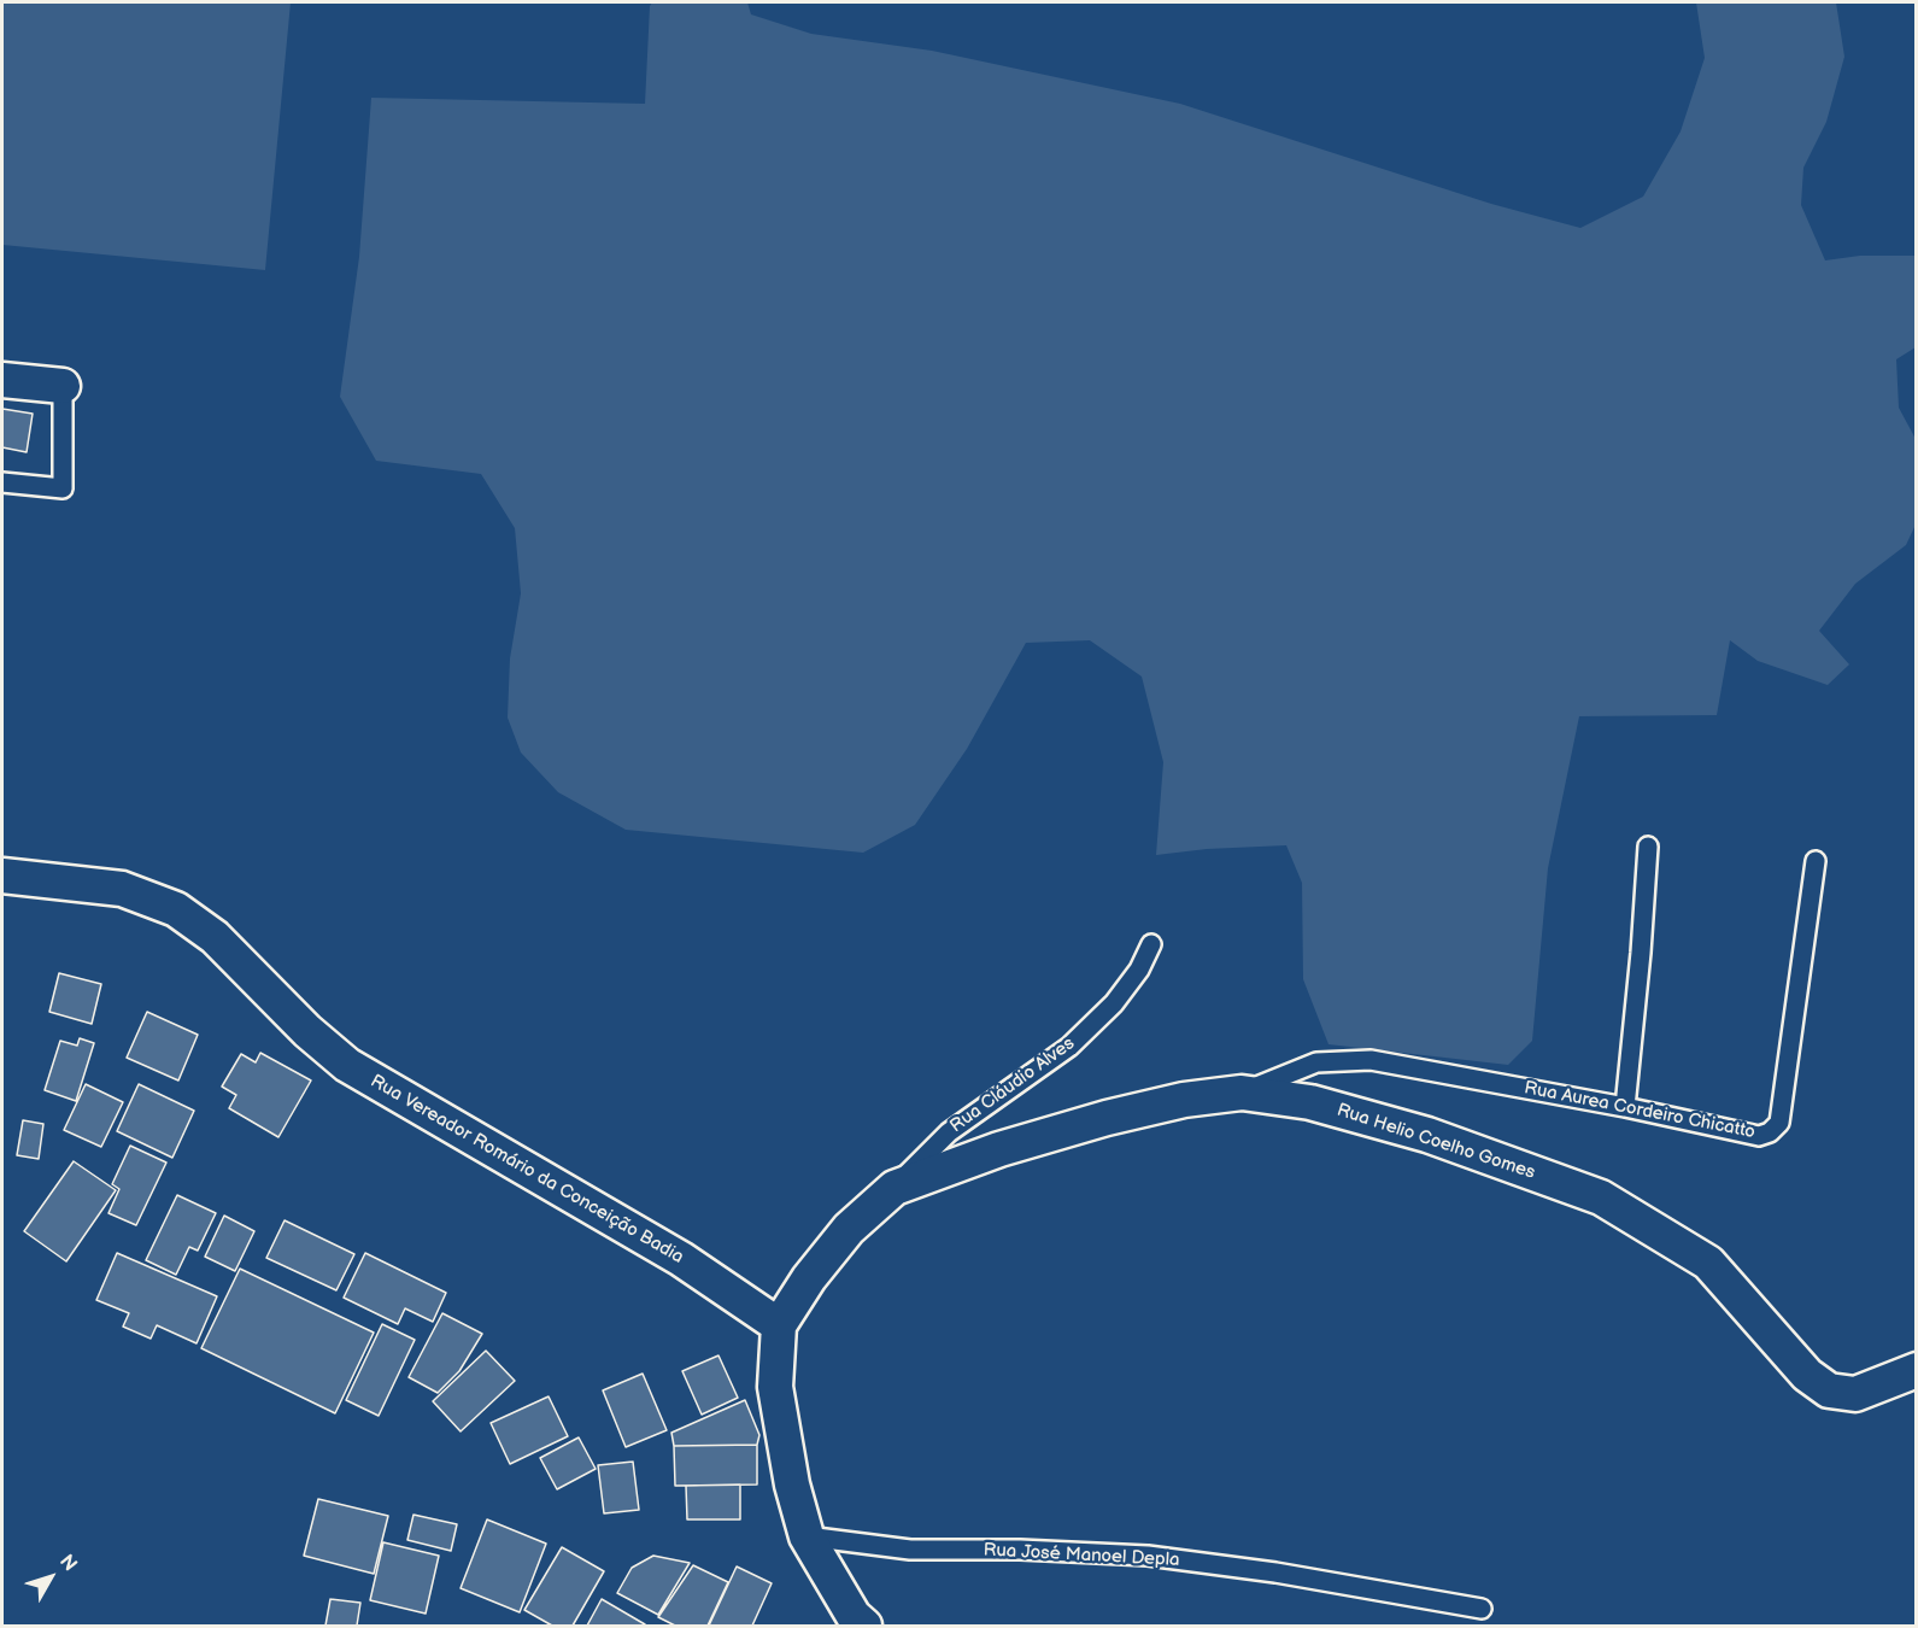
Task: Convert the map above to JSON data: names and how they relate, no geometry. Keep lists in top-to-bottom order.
{
  "streets": {
    "street": ["Rua Helio Coelho Gomes", "Rua Vereador Romário da Conceição Badia"],
    "lane": ["Rua Cláudio Alves", "Rua Aurea Cordeiro Chicatto", "Rua José Manoel Depla"]
  },
  "crossings": [
    ["Rua Cláudio Alves", "Rua Helio Coelho Gomes"],
    ["Rua Aurea Cordeiro Chicatto", "Rua Helio Coelho Gomes"],
    ["Rua Helio Coelho Gomes", "Rua Vereador Romário da Conceição Badia"]
  ],
  "north": "top right"
}
